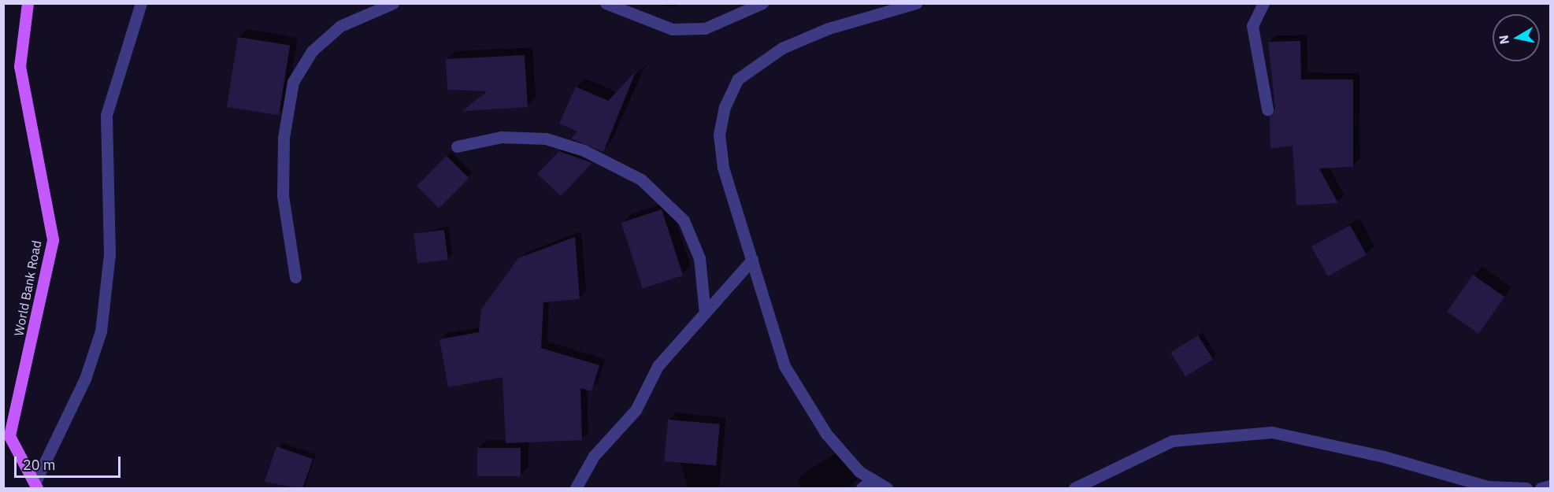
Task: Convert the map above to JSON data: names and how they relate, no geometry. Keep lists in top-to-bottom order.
{
  "streets": {
    "main road": ["World Bank Road"]
  },
  "scale_bar": "20 m",
  "north": "left"
}
